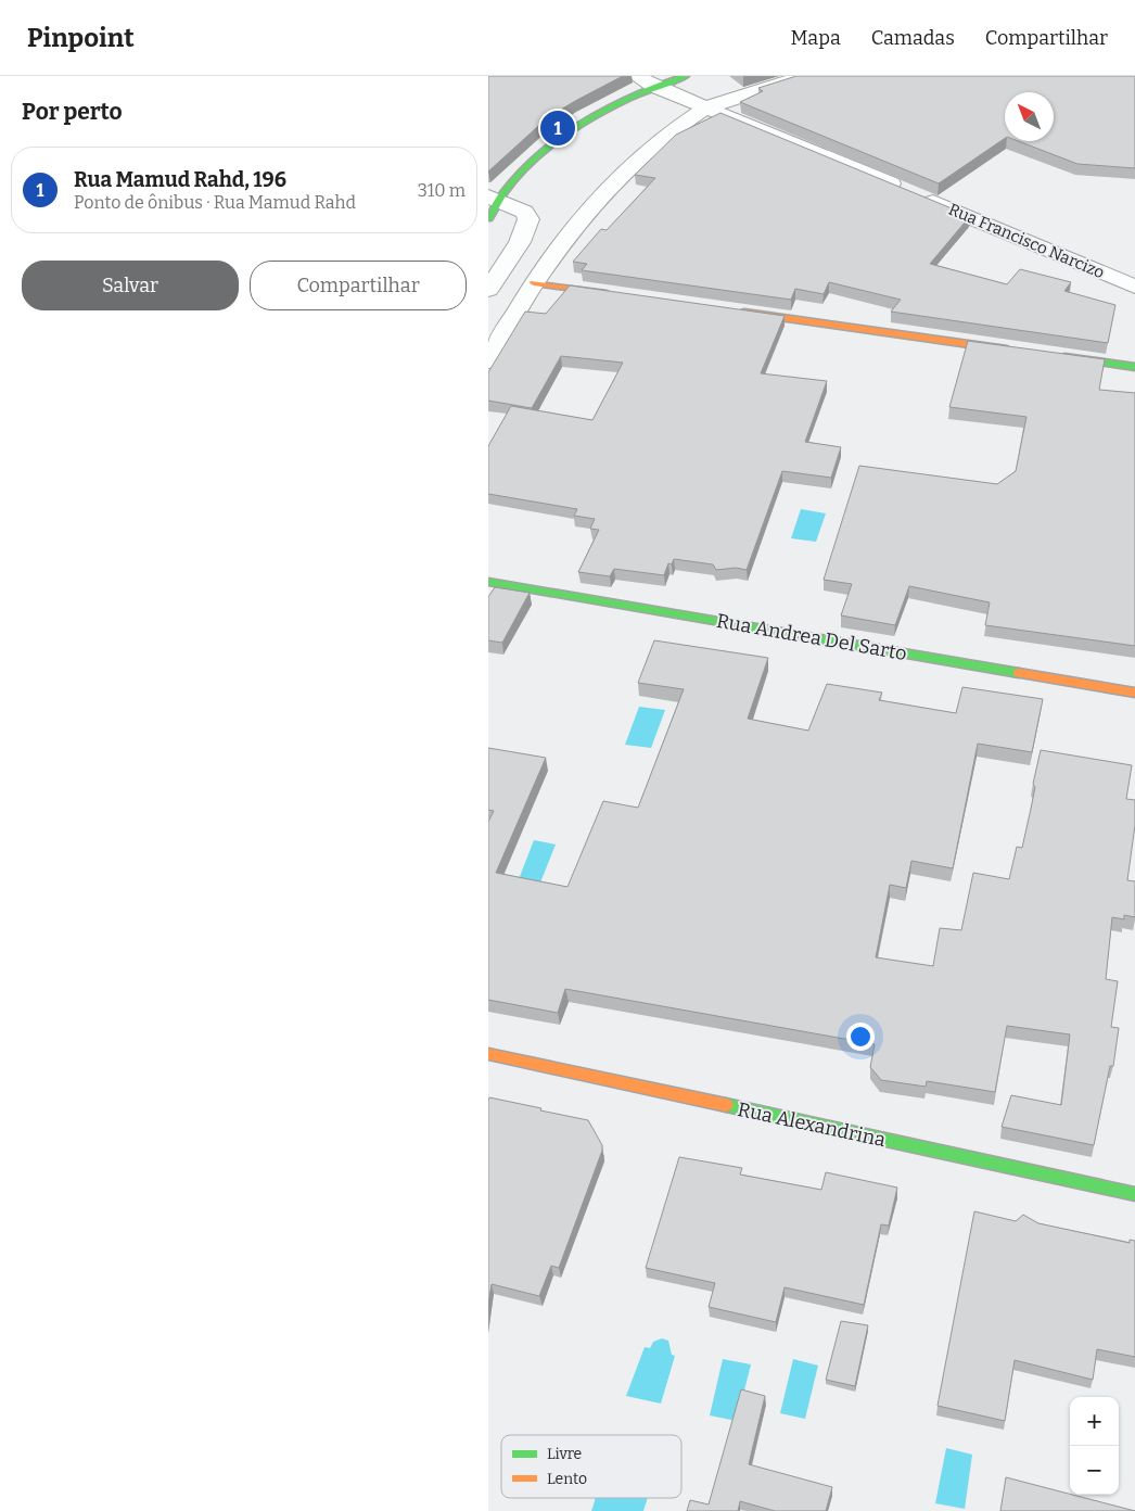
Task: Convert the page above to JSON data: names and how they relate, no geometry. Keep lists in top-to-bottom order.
{
  "streets": {
    "street": ["Rua Francisco Narcizo", "Rua Andrea Del Sarto", "Rua Alexandrina"]
  },
  "legend": ["Livre", "Lento"],
  "north": "top left",
  "page": {
    "header": "Pinpoint",
    "nav": ["Mapa", "Camadas", "Compartilhar"],
    "heading": "Por perto",
    "pins": "1",
    "list": [
      {
        "mark": "1",
        "name": "Rua Mamud Rahd, 196",
        "note": "Ponto de ônibus · Rua Mamud Rahd",
        "value": "310 m"
      }
    ],
    "buttons": ["Salvar", "Compartilhar"],
    "map_buttons": ["+", "−"]
  }
}
